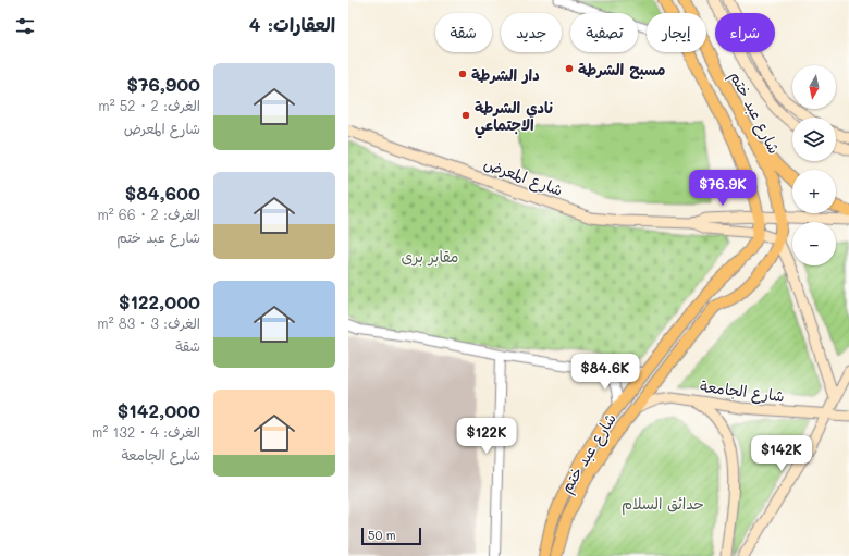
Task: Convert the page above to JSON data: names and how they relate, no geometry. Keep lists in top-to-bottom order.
{
  "streets": {
    "main road": ["شارع عبد ختم", "شارع المعرض", "شارع الجامعة"]
  },
  "crossings": [
    ["شارع عبد ختم", "شارع المعرض"],
    ["شارع عبد ختم", "شارع الجامعة"]
  ],
  "parks": ["مقابر برى", "حدائق السلام"],
  "places": ["مسبح الشرطة", "دار الشرطة", "نادي الشرطة الاجتماعي"],
  "scale_bar": "50 m",
  "north": "bottom",
  "page": {
    "heading": "العقارات: 4",
    "chip": [
      "شراء",
      "إيجار",
      "تصفية",
      "جديد",
      "شقة"
    ],
    "list": [
      {
        "name": "$76,900",
        "note": "الغرف: 2 · 52 m² · شارع المعرض"
      },
      {
        "name": "$84,600",
        "note": "الغرف: 2 · 66 m² · شارع عبد ختم"
      },
      {
        "name": "$122,000",
        "note": "الغرف: 3 · 83 m² · شقة"
      },
      {
        "name": "$142,000",
        "note": "الغرف: 4 · 132 m² · شارع الجامعة"
      }
    ],
    "map_buttons": ["+", "−"],
    "price": [
      "$76.9K",
      "$84.6K",
      "$122K",
      "$142K"
    ],
    "scale": "50 m"
  }
}
